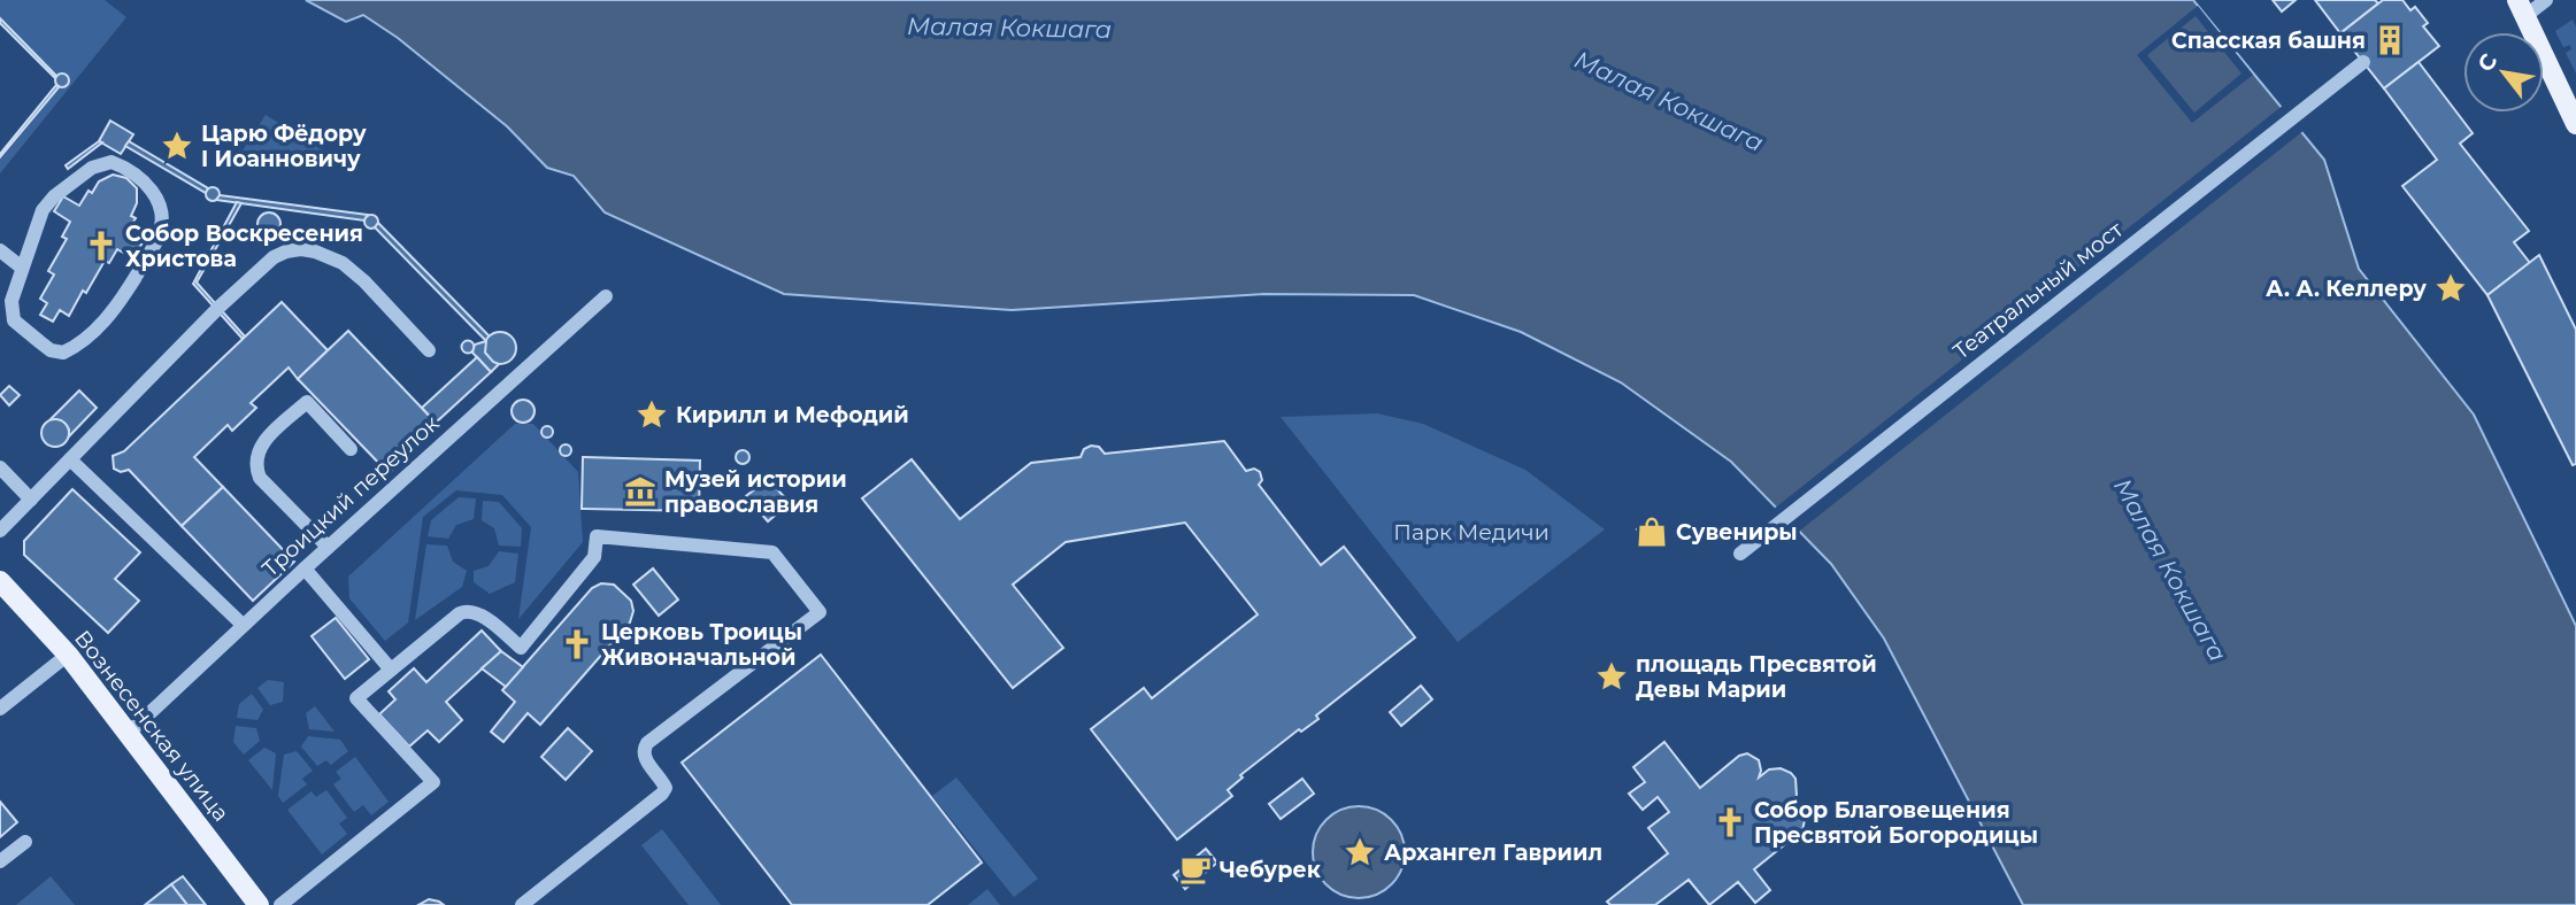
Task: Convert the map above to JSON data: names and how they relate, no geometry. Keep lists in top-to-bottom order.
{
  "streets": {
    "main road": ["Вознесенская улица"],
    "street": ["Театральный мост", "Троицкий переулок"]
  },
  "crossings": [
    ["Троицкий переулок", "Вознесенская улица"]
  ],
  "water": ["Малая Кокшага"],
  "parks": ["Парк Медичи"],
  "places": {
    "building": ["Спасская башня"],
    "place": [
      "Царю Фёдору I Иоанновичу",
      "А. А. Келлеру",
      "Кирилл и Мефодий",
      "площадь Пресвятой Девы Марии",
      "Архангел Гавриил"
    ],
    "church": ["Собор Воскресения Христова", "Церковь Троицы Живоначальной", "Собор Благовещения Пресвятой Богородицы"],
    "museum": ["Музей истории православия"],
    "shop": ["Сувениры"],
    "cafe": ["Чебурек"]
  },
  "north": "top left"
}
